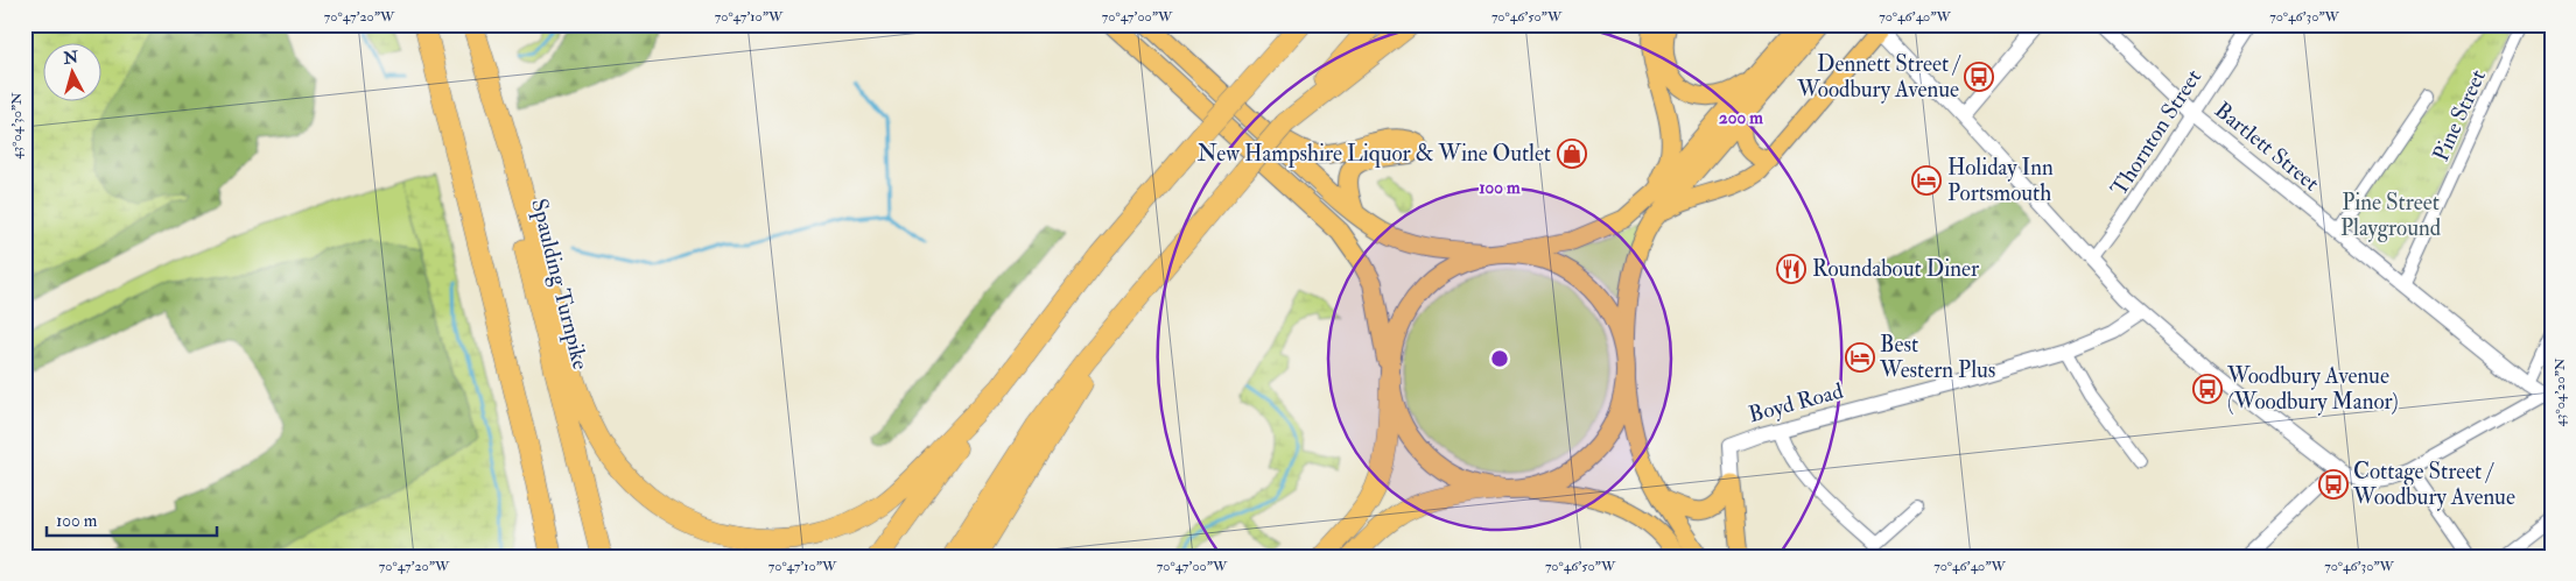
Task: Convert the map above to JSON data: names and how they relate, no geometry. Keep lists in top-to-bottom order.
{
  "streets": {
    "highway": ["Spaulding Turnpike"],
    "street": [
      "Pine Street",
      "Thornton Street",
      "Bartlett Street",
      "Boyd Road"
    ]
  },
  "crossings": [
    ["Pine Street", "Bartlett Street"],
    ["Thornton Street", "Bartlett Street"]
  ],
  "parks": ["Pine Street Playground"],
  "places": {
    "bus stop": ["Dennett Street / Woodbury Avenue", "Woodbury Avenue (Woodbury Manor)", "Cottage Street / Woodbury Avenue"],
    "shop": ["New Hampshire Liquor & Wine Outlet"],
    "hotel": ["Holiday Inn Portsmouth", "Best Western Plus"],
    "restaurant": ["Roundabout Diner"]
  },
  "scale_bar": "100 m",
  "north": "top",
  "coordinates": [
    "70°47'20\"W",
    "70°47'10\"W",
    "70°47'00\"W",
    "70°46'50\"W",
    "70°46'40\"W",
    "70°46'30\"W",
    "43°04'30\"N",
    "43°04'20\"N"
  ],
  "rings": ["200 m", "100 m"]
}
